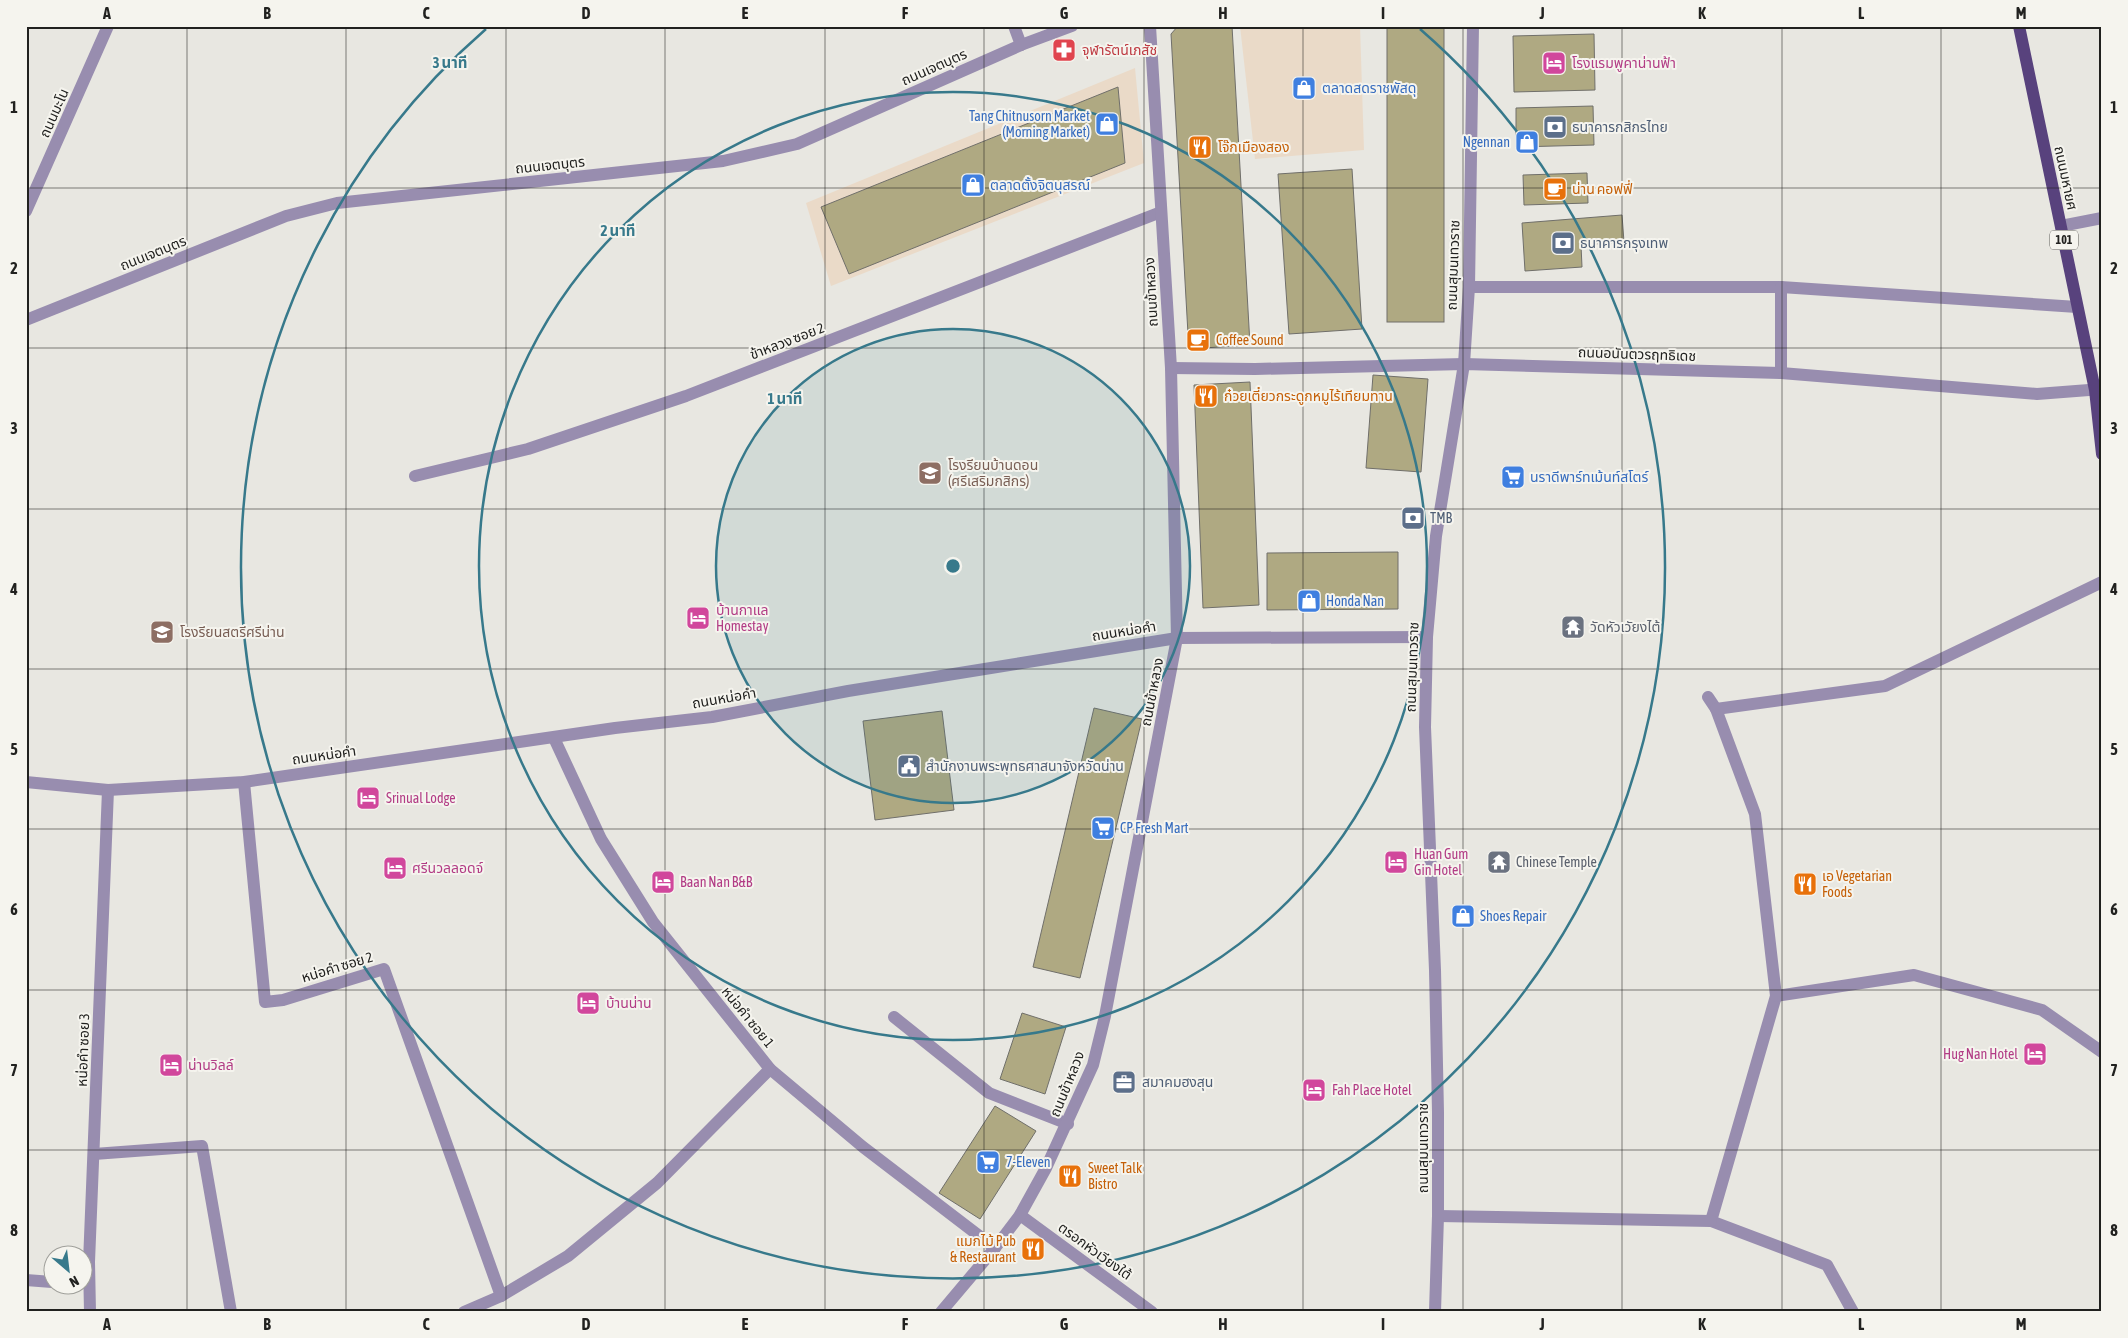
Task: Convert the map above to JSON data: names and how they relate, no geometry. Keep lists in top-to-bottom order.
{
  "streets": {
    "main road": ["ถนนมหายศ", "101"],
    "street": [
      "ถนนเจตบุตร",
      "ถนนมะโน",
      "ถนนสุมนเทวราช",
      "ถนนข้าหลวง",
      "ข้าหลวง ซอย 2",
      "ถนนอนันตวรฤทธิเดช",
      "ถนนหน่อคำ",
      "หน่อคำ ซอย 2",
      "หน่อคำ ซอย 1",
      "หน่อคำ ซอย 3",
      "ตรอกหัวเวียงใต้"
    ]
  },
  "crossings": [
    ["ถนนมหายศ", "ถนนอนันตวรฤทธิเดช"],
    ["ถนนสุมนเทวราช", "ถนนอนันตวรฤทธิเดช"],
    ["ถนนสุมนเทวราช", "ถนนหน่อคำ"],
    ["ถนนข้าหลวง", "ข้าหลวง ซอย 2"],
    ["ถนนข้าหลวง", "ถนนอนันตวรฤทธิเดช"],
    ["ถนนข้าหลวง", "ถนนหน่อคำ"],
    ["ถนนข้าหลวง", "หน่อคำ ซอย 1"],
    ["ถนนข้าหลวง", "ตรอกหัวเวียงใต้"],
    ["ถนนหน่อคำ", "หน่อคำ ซอย 2"],
    ["ถนนหน่อคำ", "หน่อคำ ซอย 1"],
    ["ถนนหน่อคำ", "หน่อคำ ซอย 3"]
  ],
  "places": {
    "pharmacy": ["จุฬารัตน์เภสัช"],
    "hotel": [
      "โรงแรมพูคาน่านฟ้า",
      "บ้านกาแล Homestay",
      "Srinual Lodge",
      "Huan Gum Gin Hotel",
      "ศรีนวลลอดจ์",
      "Baan Nan B&B",
      "บ้านน่าน",
      "Hug Nan Hotel",
      "น่านวิลล์",
      "Fah Place Hotel"
    ],
    "shop": [
      "ตลาดสดราชพัสดุ",
      "Tang Chitnusorn Market (Morning Market)",
      "Ngennan",
      "ตลาดตั้งจิตนุสรณ์",
      "Honda Nan",
      "Shoes Repair"
    ],
    "bank": ["ธนาคารกสิกรไทย", "ธนาคารกรุงเทพ", "TMB"],
    "restaurant": [
      "โจ๊กเมืองสอง",
      "ก๋วยเตี๋ยวกระดูกหมูไร้เทียมทาน",
      "เอ Vegetarian Foods",
      "Sweet Talk Bistro",
      "แมกไม้ Pub & Restaurant"
    ],
    "cafe": ["น่าน คอฟฟี่", "Coffee Sound"],
    "school or university": ["โรงรียนบ้านดอน (ศรีเสริมกสิกร)", "โรงรียนสตรีศรีน่าน"],
    "supermarket": ["นราดีพาร์ทเม้นท์สโตร์", "CP Fresh Mart", "7-Eleven"],
    "temple": ["วัดหัวเวัยงไต้", "Chinese Temple"],
    "public building": ["สำนักงานพระพุทธศาสนาจังหวัดน่าน"],
    "office": ["สมาคมฮงสุน"]
  },
  "north": "bottom right",
  "grid": {
    "columns": [
      "A",
      "B",
      "C",
      "D",
      "E",
      "F",
      "G",
      "H",
      "I",
      "J",
      "K",
      "L",
      "M"
    ],
    "rows": [
      "1",
      "2",
      "3",
      "4",
      "5",
      "6",
      "7",
      "8"
    ]
  },
  "rings": ["3 นาที", "2 นาที", "1 นาที"]
}
